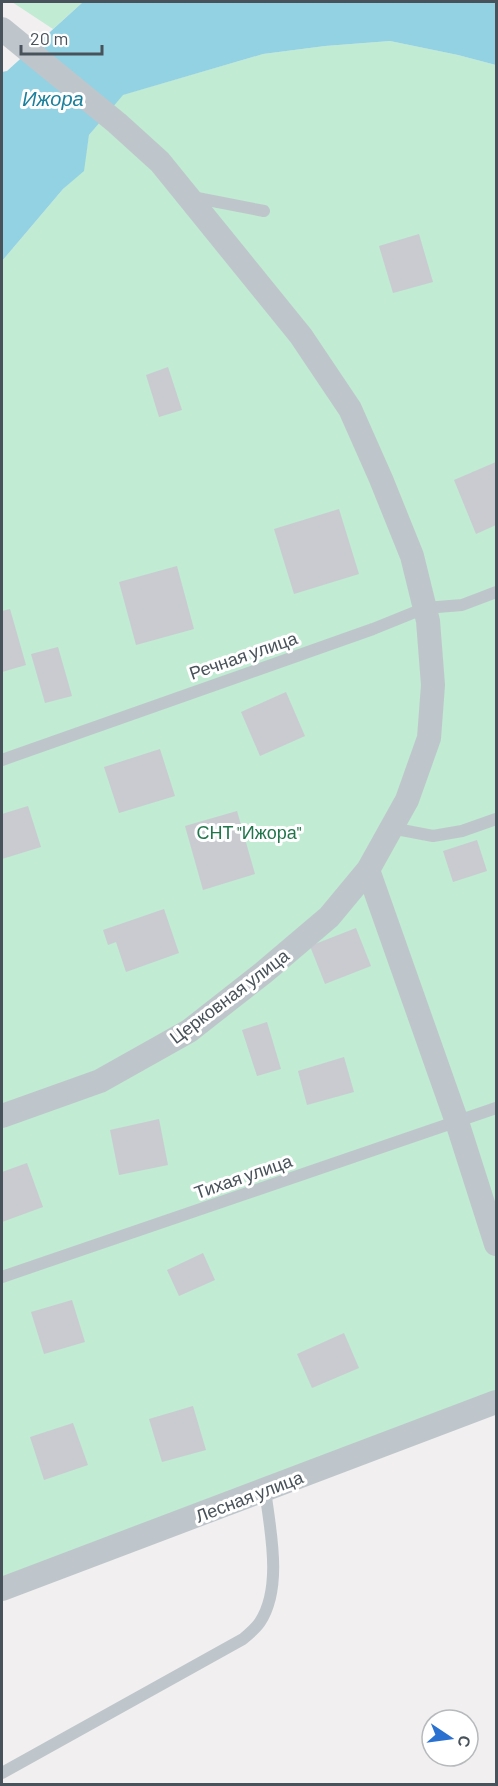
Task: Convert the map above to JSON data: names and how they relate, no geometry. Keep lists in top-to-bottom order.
{
  "streets": {
    "street": ["Церковная улица", "Лесная улица"],
    "lane": ["Речная улица", "Тихая улица"]
  },
  "crossings": [
    ["Речная улица", "Церковная улица"]
  ],
  "water": ["Ижора"],
  "parks": ["СНТ \"Ижора\""],
  "scale_bar": "20 m",
  "north": "right"
}
